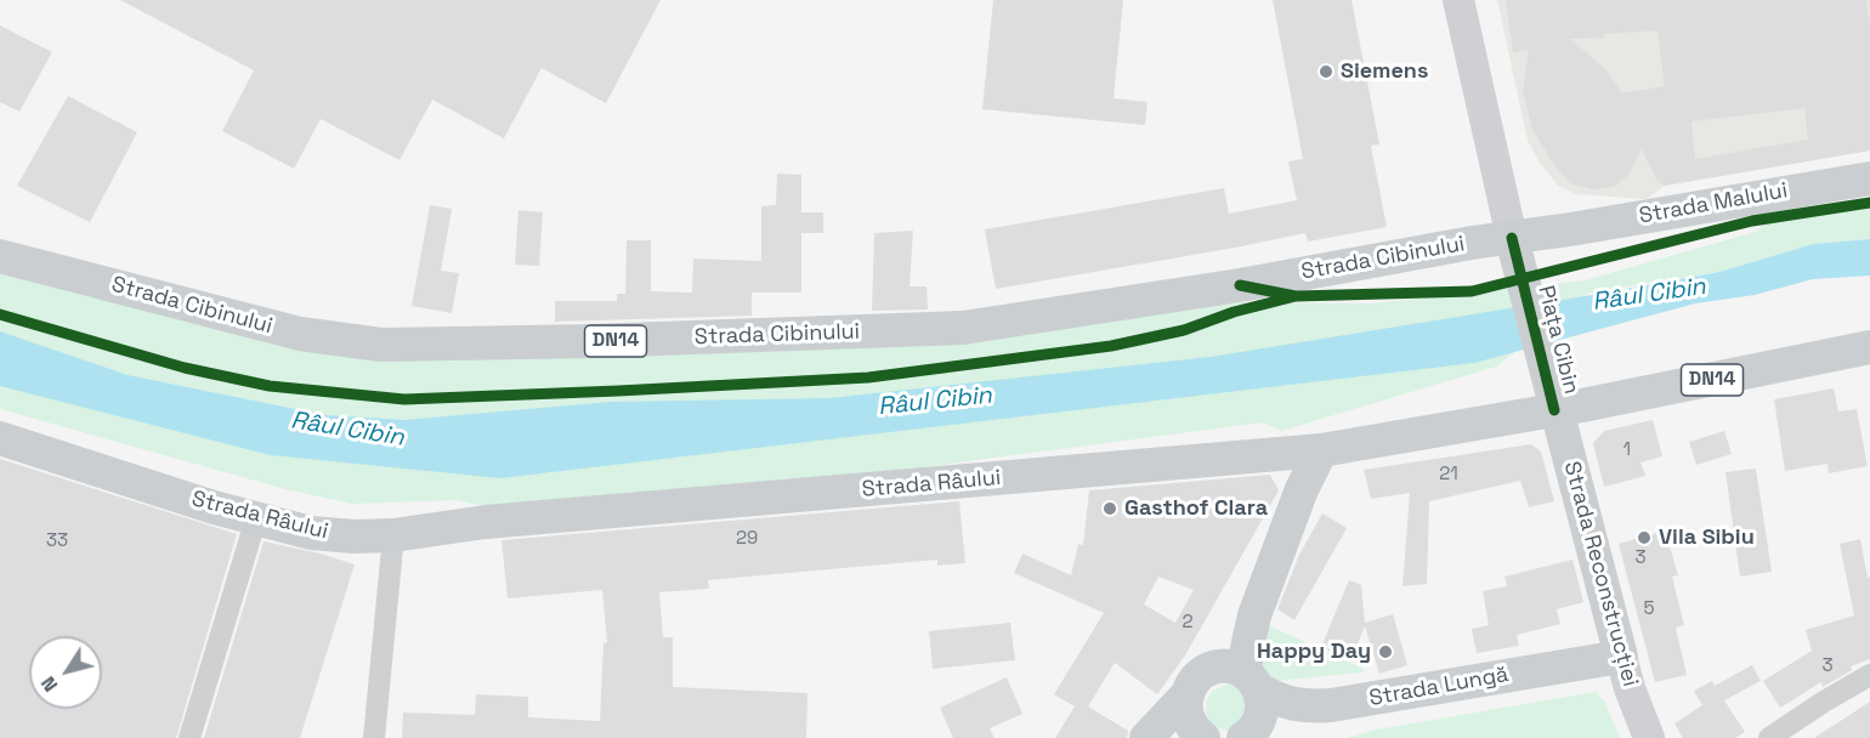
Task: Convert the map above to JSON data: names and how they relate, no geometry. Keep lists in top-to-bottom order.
{
  "streets": {
    "main road": [
      "Strada Malului",
      "Strada Cibinului",
      "Piața Cibin",
      "DN14",
      "Strada Râului",
      "Strada Reconstrucției",
      "Strada Lungă"
    ]
  },
  "crossings": [
    ["Strada Malului", "Strada Cibinului"],
    ["Strada Cibinului", "Piața Cibin"],
    ["Piața Cibin", "Strada Râului"],
    ["Piața Cibin", "Strada Reconstrucției"],
    ["Strada Râului", "Strada Reconstrucției"],
    ["Strada Reconstrucției", "Strada Lungă"]
  ],
  "water": ["Râul Cibin"],
  "places": [
    "Siemens",
    "Gasthof Clara",
    "Vila Sibiu",
    "Happy Day"
  ],
  "house_numbers": [
    "1",
    "21",
    "29",
    "33",
    "3",
    "5",
    "2",
    "3"
  ],
  "north": "bottom left"
}
